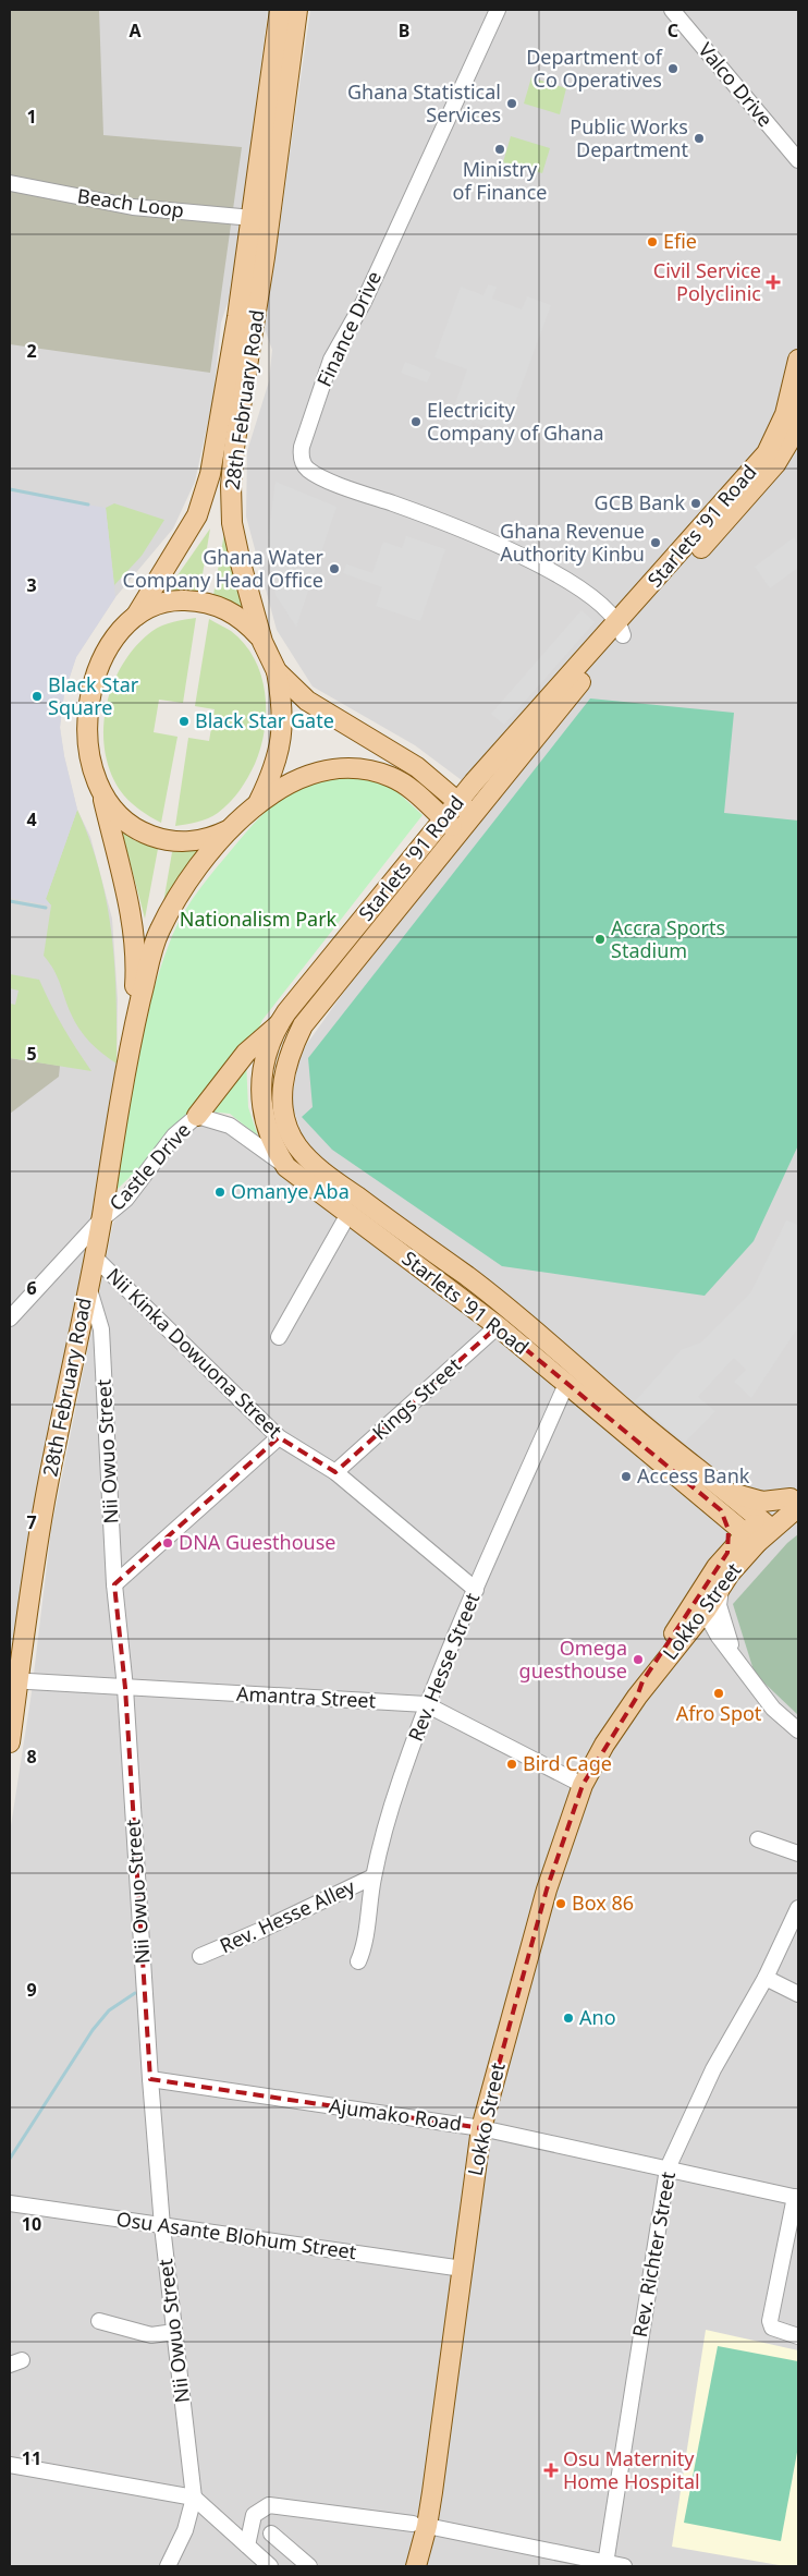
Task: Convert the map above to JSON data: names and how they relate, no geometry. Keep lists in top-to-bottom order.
{
  "streets": {
    "main road": ["28th February Road", "Starlets '91 Road", "Lokko Street"],
    "street": [
      "Valco Drive",
      "Beach Loop",
      "Finance Drive",
      "Castle Drive",
      "Nii Kinka Dowuona Street",
      "Kings Street",
      "Nii Owuo Street",
      "Rev. Hesse Street",
      "Amantra Street",
      "Rev. Hesse Alley",
      "Ajumako Road",
      "Osu Asante Blohum Street",
      "Rev. Richter Street"
    ]
  },
  "crossings": [
    ["Beach Loop", "28th February Road"],
    ["Finance Drive", "Starlets '91 Road"],
    ["28th February Road", "Starlets '91 Road"],
    ["28th February Road", "Castle Drive"],
    ["28th February Road", "Nii Kinka Dowuona Street"],
    ["28th February Road", "Nii Owuo Street"],
    ["28th February Road", "Amantra Street"],
    ["Starlets '91 Road", "Castle Drive"],
    ["Starlets '91 Road", "Kings Street"],
    ["Starlets '91 Road", "Lokko Street"],
    ["Starlets '91 Road", "Rev. Hesse Street"],
    ["Nii Kinka Dowuona Street", "Kings Street"],
    ["Nii Kinka Dowuona Street", "Rev. Hesse Street"],
    ["Nii Owuo Street", "Amantra Street"],
    ["Nii Owuo Street", "Ajumako Road"],
    ["Nii Owuo Street", "Osu Asante Blohum Street"],
    ["Lokko Street", "Amantra Street"],
    ["Lokko Street", "Ajumako Road"],
    ["Lokko Street", "Osu Asante Blohum Street"],
    ["Rev. Hesse Street", "Amantra Street"],
    ["Rev. Hesse Street", "Rev. Hesse Alley"],
    ["Ajumako Road", "Rev. Richter Street"]
  ],
  "parks": ["Nationalism Park"],
  "places": {
    "other": [
      "Department of Co Operatives",
      "Ghana Statistical Services",
      "Public Works Department",
      "Ministry of Finance",
      "Efie",
      "Electricity Company of Ghana",
      "GCB Bank",
      "Ghana Revenue Authority Kinbu",
      "Ghana Water Company Head Office",
      "Black Star Square",
      "Black Star Gate",
      "Accra Sports Stadium",
      "Omanye Aba",
      "Access Bank",
      "DNA Guesthouse",
      "Omega guesthouse",
      "Afro Spot",
      "Bird Cage",
      "Box 86",
      "Ano"
    ],
    "health": ["Civil Service Polyclinic", "Osu Maternity Home Hospital"]
  },
  "grid": {
    "columns": ["A", "B", "C"],
    "rows": [
      "1",
      "2",
      "3",
      "4",
      "5",
      "6",
      "7",
      "8",
      "9",
      "10",
      "11"
    ]
  }
}
